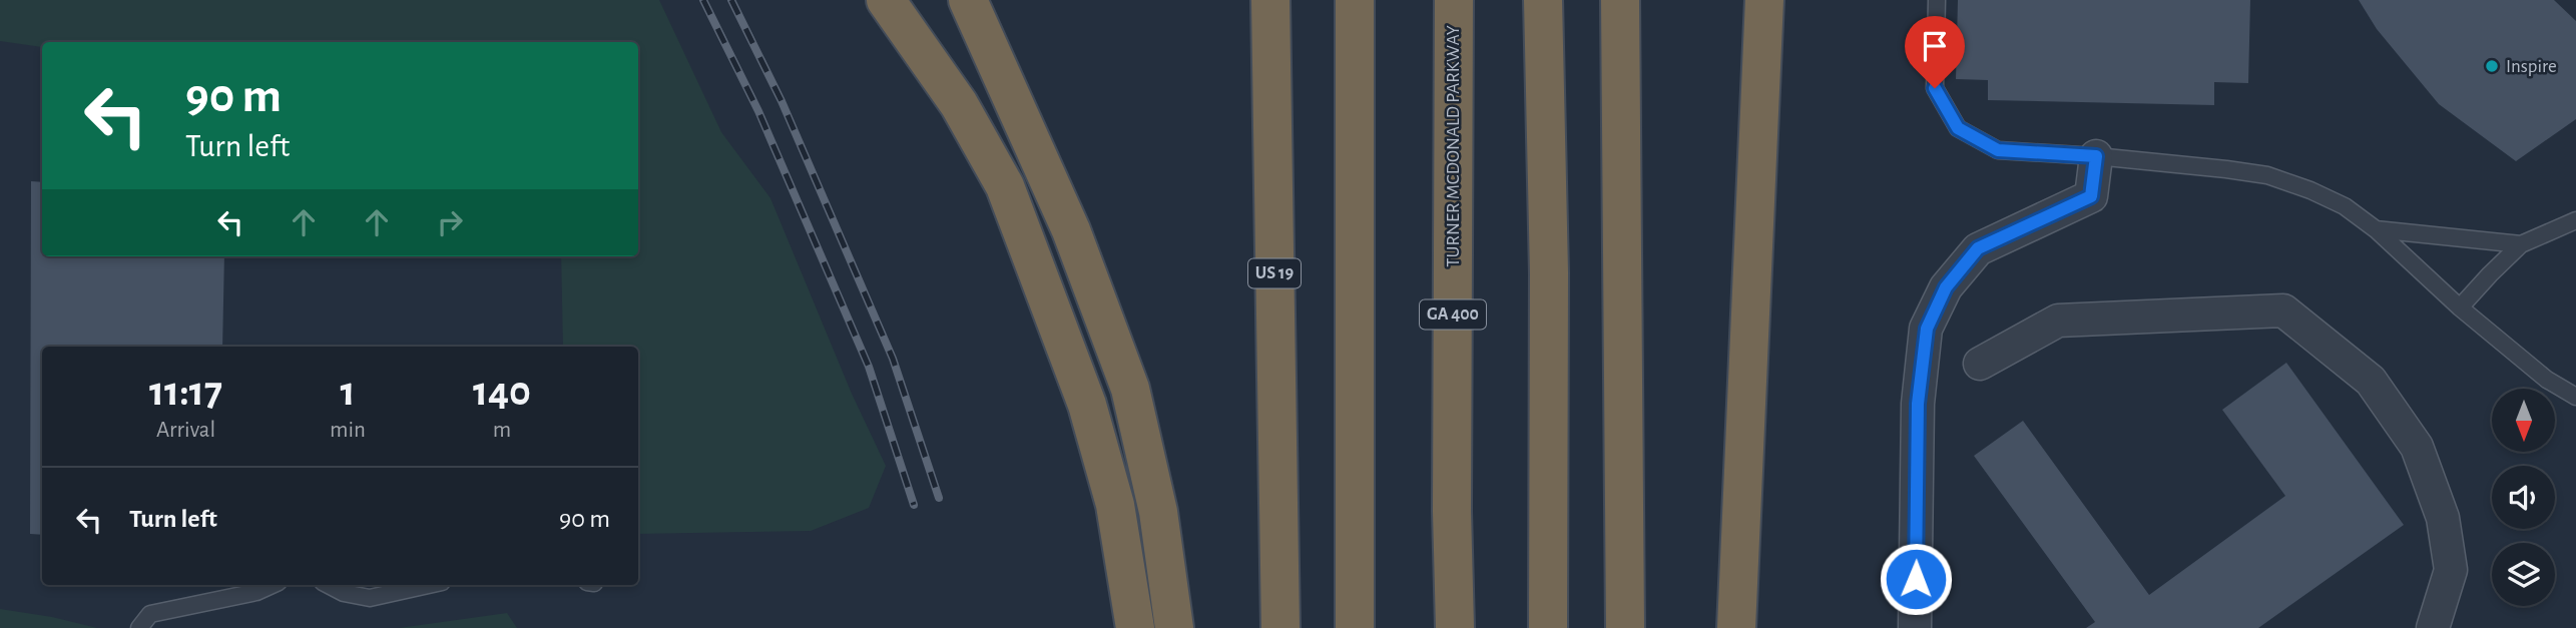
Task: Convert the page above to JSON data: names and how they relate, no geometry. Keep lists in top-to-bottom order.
{
  "streets": {
    "highway": ["TURNER MCDONALD PARKWAY", "US 19", "GA 400"]
  },
  "places": ["Inspire"],
  "north": "bottom",
  "page": {
    "turn": ["90 m", "Turn left"],
    "eta": [
      "11:17",
      "Arrival",
      "1",
      "min",
      "140",
      "m"
    ],
    "list": [
      {
        "name": "Turn left",
        "value": "90 m"
      }
    ]
  }
}
